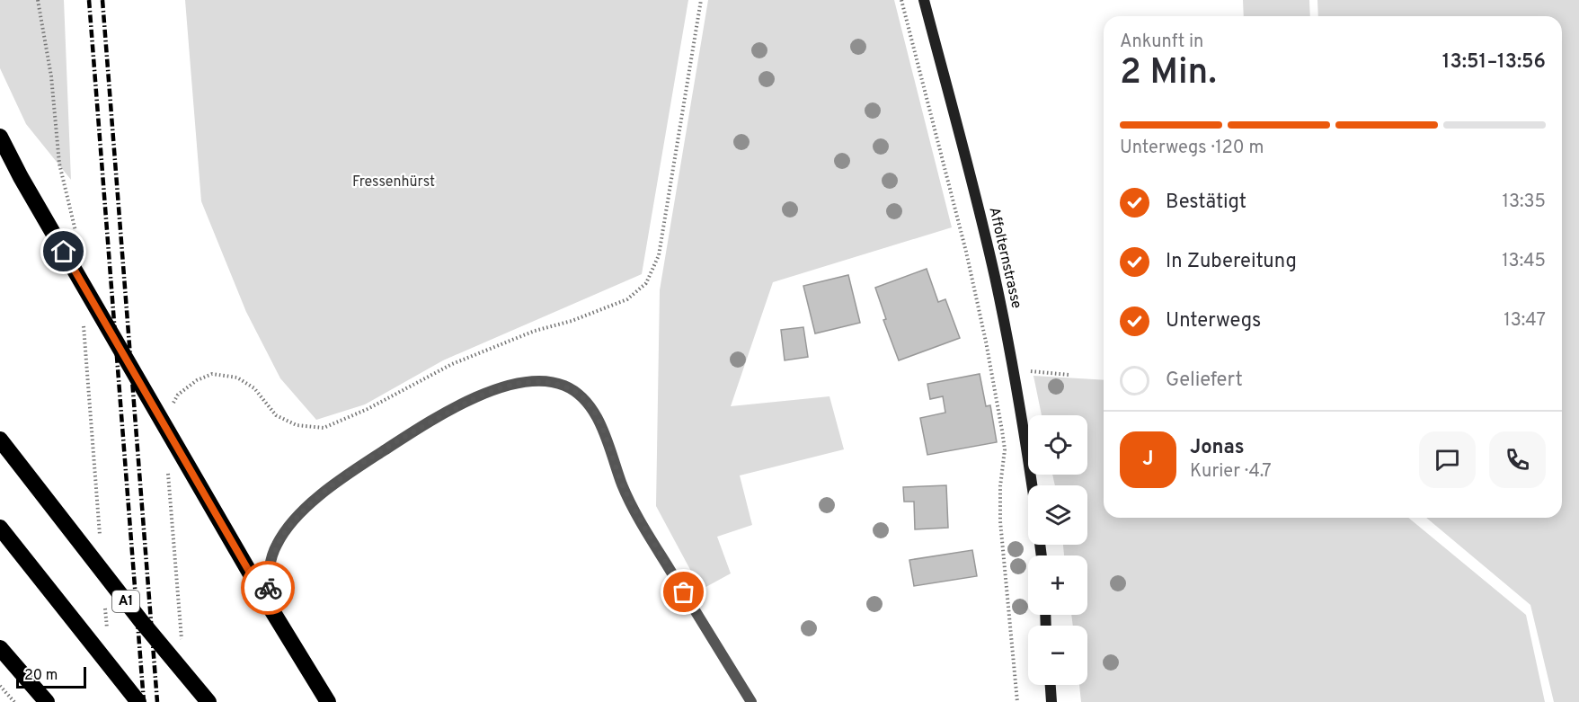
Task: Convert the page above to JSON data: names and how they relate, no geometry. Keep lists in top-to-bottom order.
{
  "streets": {
    "highway": ["A1"],
    "street": ["Affolternstrasse"]
  },
  "parks": ["Fressenhürst"],
  "scale_bar": "20 m",
  "page": {
    "heading": ["2 Min.", "Ankunft in", "13:51–13:56"],
    "panel": ["Jonas", "Kurier · 4.7"],
    "bar": "Unterwegs · 120 m",
    "list": [
      ["Bestätigt", "13:35"],
      ["In Zubereitung", "13:45"],
      ["Unterwegs", "13:47"],
      "Geliefert"
    ],
    "map_buttons": ["+", "−"],
    "round": "J",
    "scale": "20 m"
  }
}
